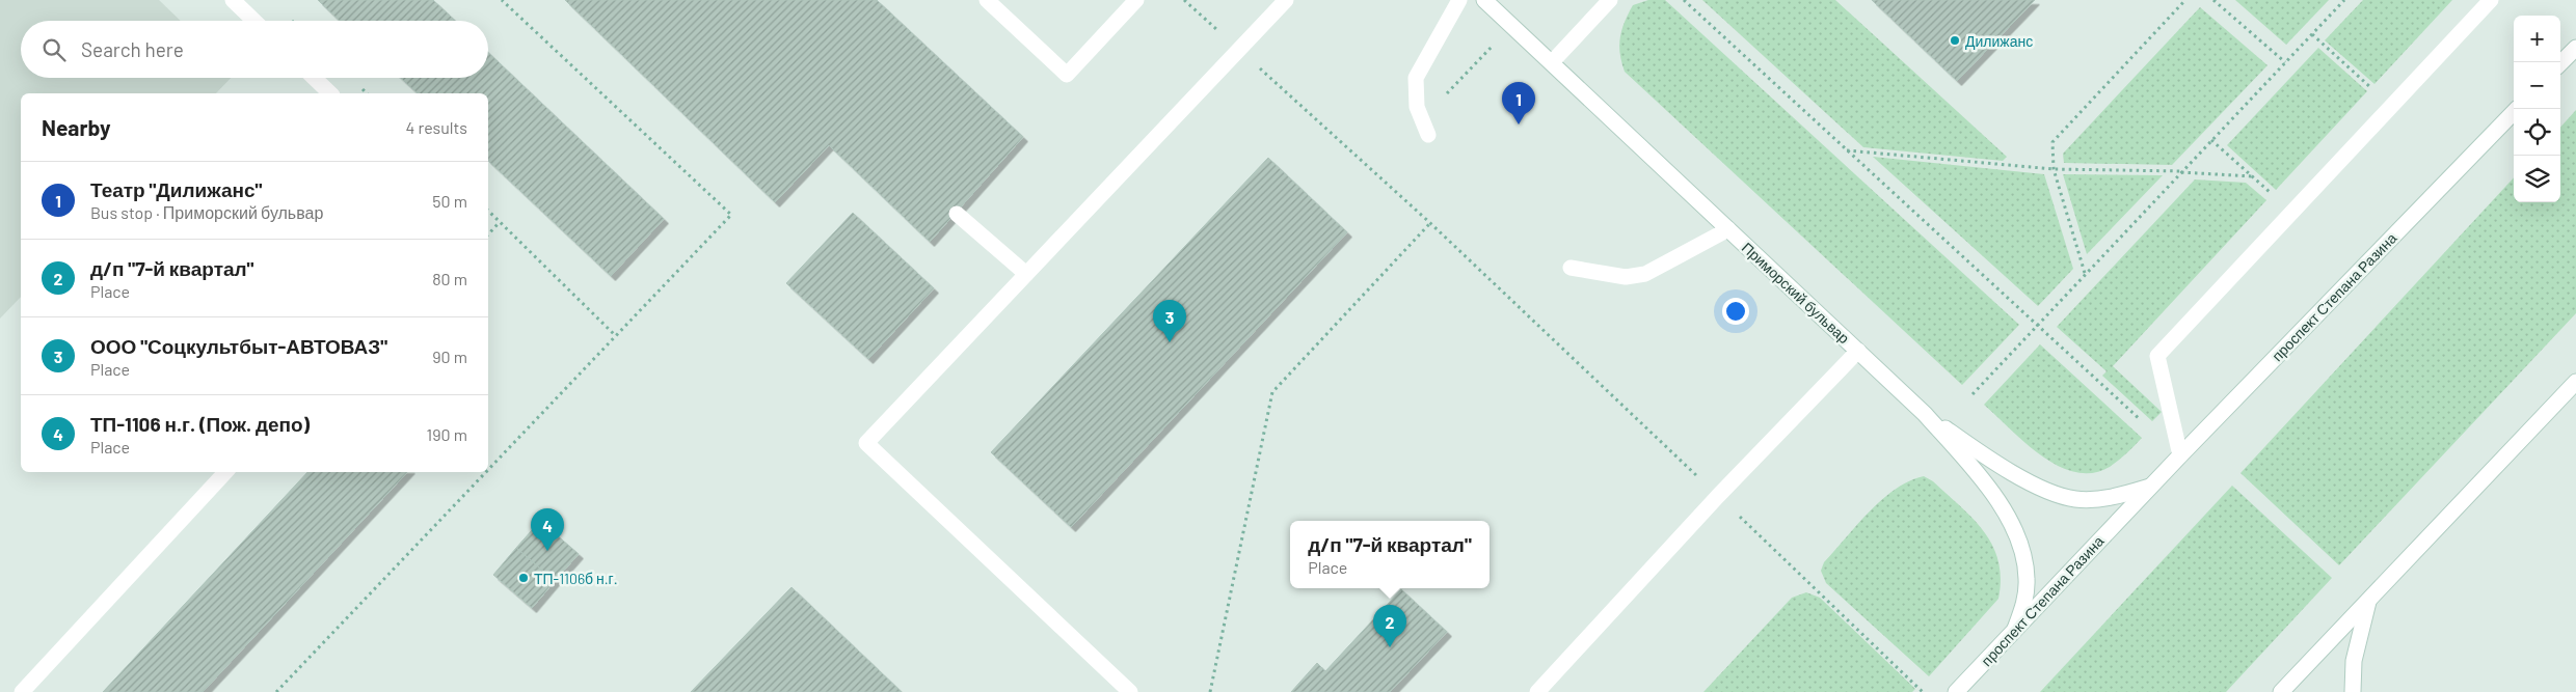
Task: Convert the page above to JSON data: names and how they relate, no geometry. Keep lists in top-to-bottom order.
{
  "streets": {
    "main road": ["Приморский бульвар", "проспект Степана Разина"]
  },
  "crossings": [
    ["Приморский бульвар", "проспект Степана Разина"]
  ],
  "places": ["Дилижанс", "ТП-1106б н.г."],
  "page": {
    "map_buttons": ["+", "−"],
    "search": "Search here",
    "pins": [
      "1",
      "3",
      "4",
      "2"
    ],
    "heading": ["Nearby", "4 results"],
    "list": [
      {
        "mark": "1",
        "name": "Театр \"Дилижанс\"",
        "note": "Bus stop · Приморский бульвар",
        "value": "50 m"
      },
      {
        "mark": "2",
        "name": "д/п \"7-й квартал\"",
        "note": "Place",
        "value": "80 m"
      },
      {
        "mark": "3",
        "name": "ООО \"Соцкультбыт-АВТОВАЗ\"",
        "note": "Place",
        "value": "90 m"
      },
      {
        "mark": "4",
        "name": "ТП-1106 н.г. (Пож. депо)",
        "note": "Place",
        "value": "190 m"
      }
    ],
    "popup": ["д/п \"7-й квартал\"", "Place"]
  }
}
